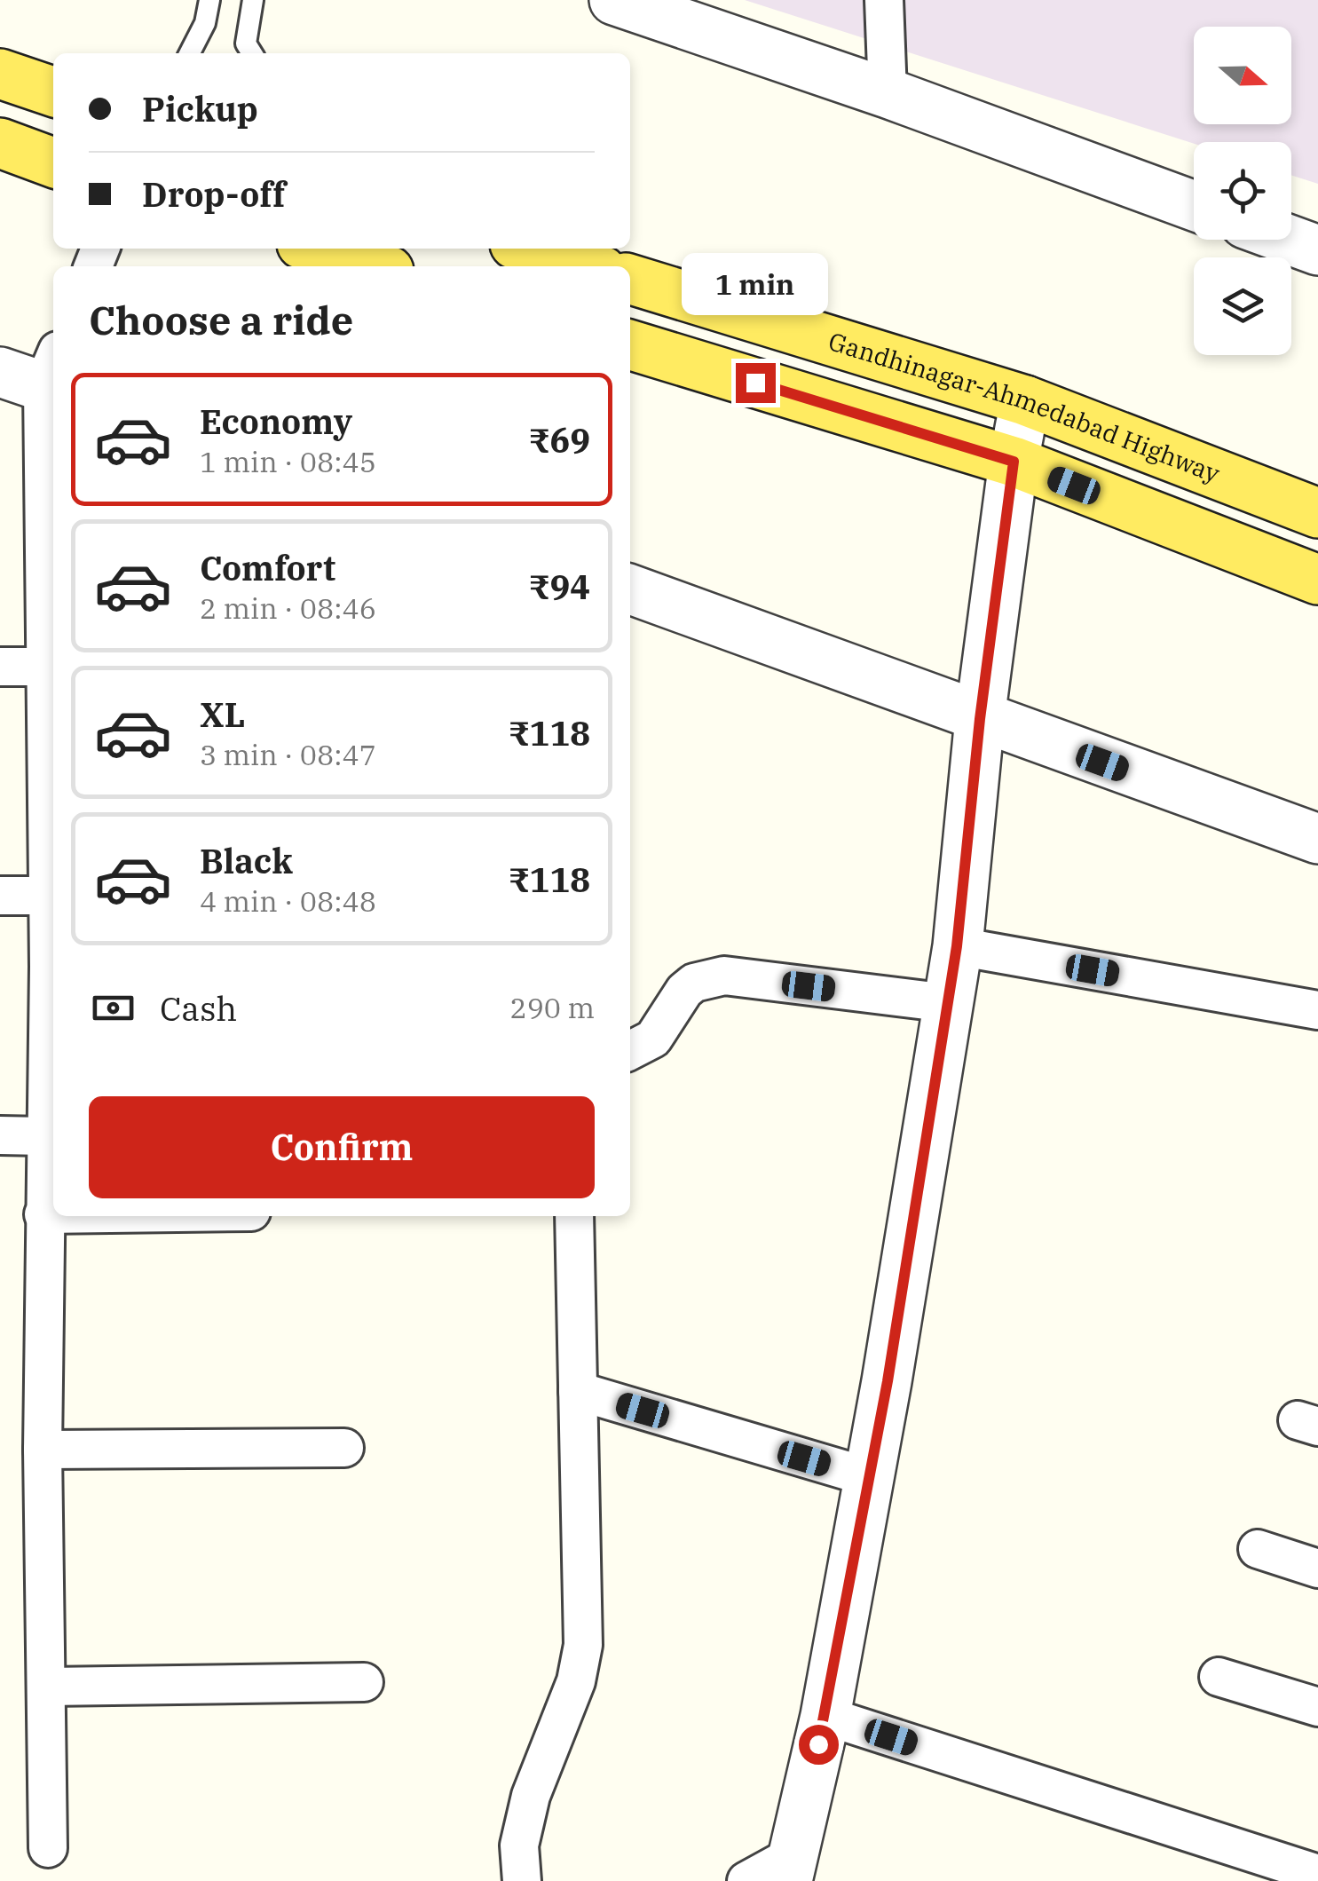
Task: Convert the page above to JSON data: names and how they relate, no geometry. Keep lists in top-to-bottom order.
{
  "streets": {
    "main road": ["Gandhinagar-Ahmedabad Highway"]
  },
  "north": "right",
  "page": {
    "banner": ["Pickup", "Drop-off"],
    "bubble": "1 min",
    "heading": "Choose a ride",
    "list": [
      {
        "name": "Economy",
        "note": "1 min · 08:45",
        "value": "₹69"
      },
      {
        "name": "Comfort",
        "note": "2 min · 08:46",
        "value": "₹94"
      },
      {
        "name": "XL",
        "note": "3 min · 08:47",
        "value": "₹118"
      },
      {
        "name": "Black",
        "note": "4 min · 08:48",
        "value": "₹118"
      }
    ],
    "pay": ["Cash", "290 m"],
    "buttons": "Confirm"
  }
}
